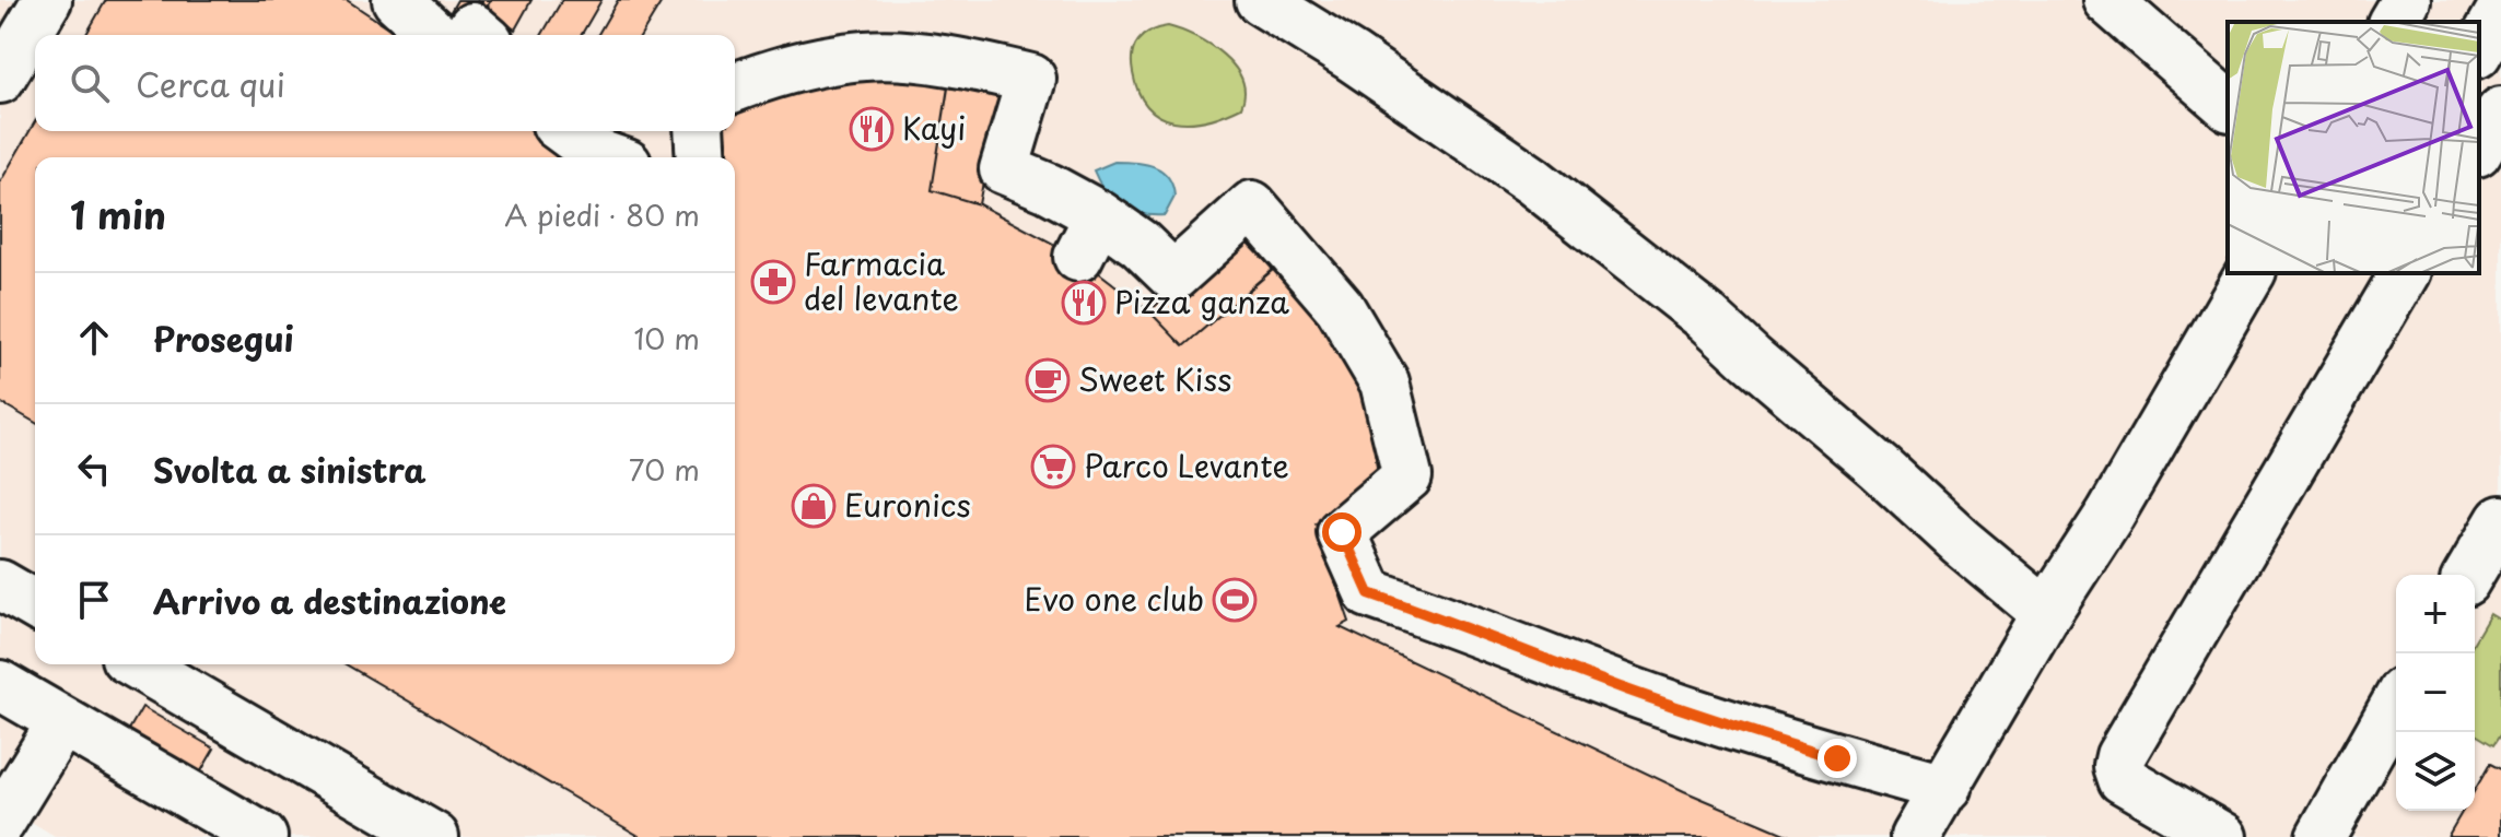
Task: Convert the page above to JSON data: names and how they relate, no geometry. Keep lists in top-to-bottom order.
{
  "places": {
    "restaurant": ["Kayi", "Pizza ganza"],
    "pharmacy": ["Farmacia del levante"],
    "cafe": ["Sweet Kiss"],
    "supermarket": ["Parco Levante"],
    "shop": ["Euronics"],
    "sports": ["Evo one club"]
  },
  "page": {
    "search": "Cerca qui",
    "heading": ["1 min", "A piedi · 80 m"],
    "list": [
      ["Prosegui", "10 m"],
      ["Svolta a sinistra", "70 m"],
      "Arrivo a destinazione"
    ],
    "map_buttons": ["+", "−"]
  }
}
